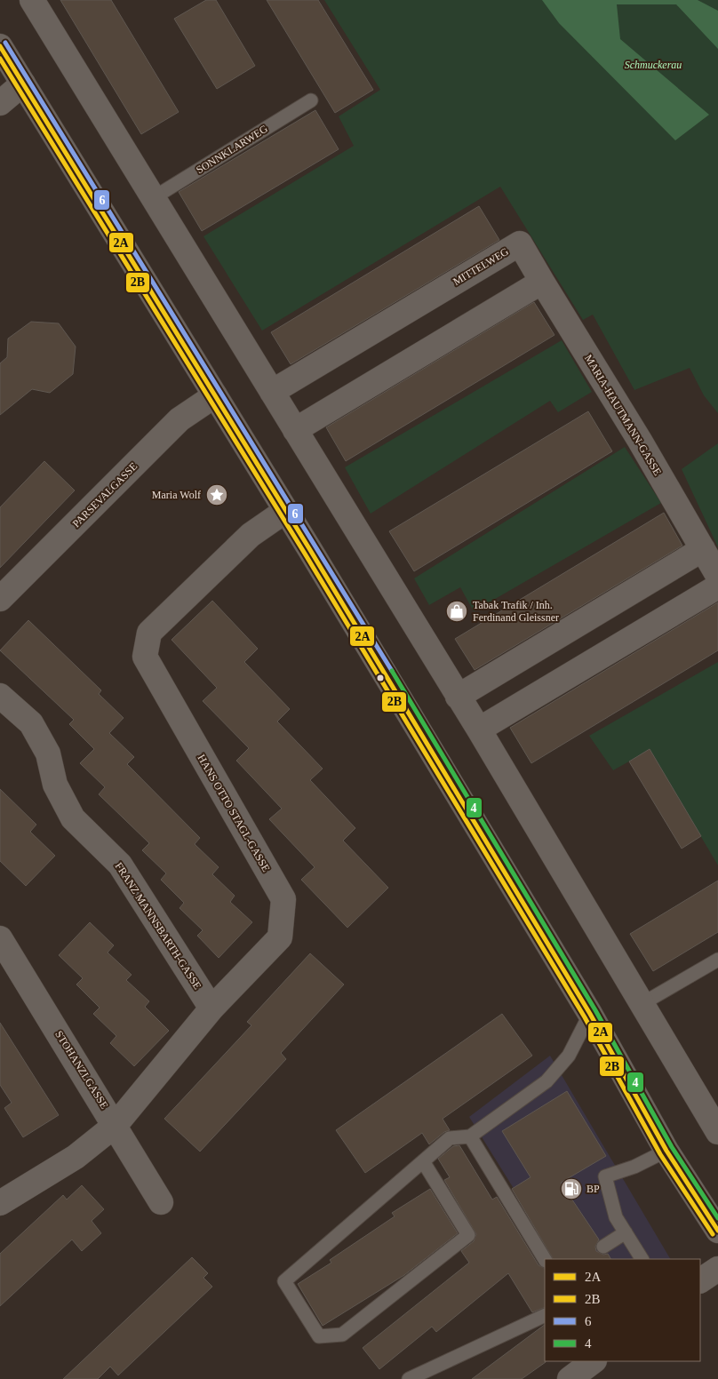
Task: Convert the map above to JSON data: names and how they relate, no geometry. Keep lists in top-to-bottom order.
{
  "streets": {
    "street": [
      "MITTELWEG",
      "MARIA-HAUTMANN-GASSE",
      "PARSEVALGASSE",
      "HANS OTTO STAGL-GASSE",
      "FRANZ MANNSBARTH-GASSE",
      "STOHANZLGASSE"
    ],
    "lane": ["SONNKLARWEG"]
  },
  "crossings": [
    ["MITTELWEG", "MARIA-HAUTMANN-GASSE"],
    ["HANS OTTO STAGL-GASSE", "FRANZ MANNSBARTH-GASSE"],
    ["HANS OTTO STAGL-GASSE", "STOHANZLGASSE"]
  ],
  "parks": ["Schmuckerau"],
  "places": {
    "place": ["Maria Wolf"],
    "shop": ["Tabak Trafik / Inh. Ferdinand Gleissner"],
    "fuel station": ["BP"]
  },
  "lines": [
    "transit line 6",
    "transit line 2A",
    "transit line 2B",
    "transit line 4"
  ],
  "legend": [
    "2A",
    "2B",
    "6",
    "4"
  ]
}
